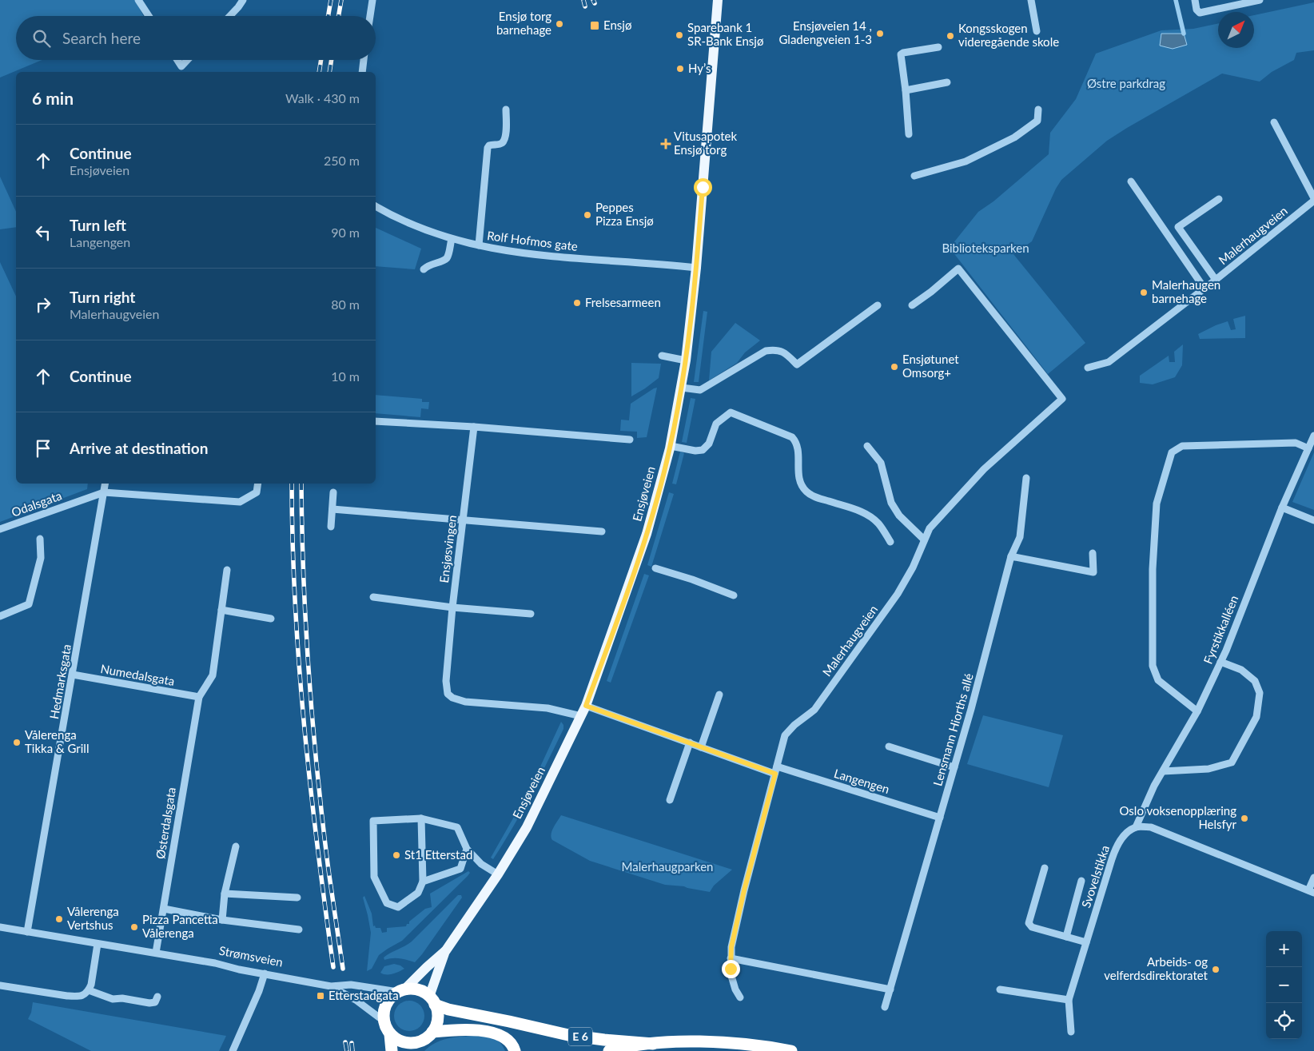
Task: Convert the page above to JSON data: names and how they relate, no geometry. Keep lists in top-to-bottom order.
{
  "streets": {
    "highway": ["Strømsveien", "E 6"],
    "main road": ["Ensjøveien"],
    "street": [
      "Malerhaugveien",
      "Rolf Hofmos gate",
      "Odalsgata",
      "Ensjøsvingen",
      "Fyrstikkalléen",
      "Numedalsgata",
      "Hedmarksgata",
      "Lensmann Hiorths allé",
      "Langengen",
      "Østerdalsgata",
      "Svovelstikka"
    ]
  },
  "crossings": [
    ["Malerhaugveien", "Langengen"],
    ["Rolf Hofmos gate", "Ensjøveien"],
    ["Ensjøveien", "Ensjøsvingen"],
    ["Ensjøveien", "Langengen"],
    ["Ensjøveien", "Strømsveien"],
    ["Ensjøveien", "E 6"],
    ["Odalsgata", "Hedmarksgata"],
    ["Fyrstikkalléen", "Svovelstikka"],
    ["Numedalsgata", "Hedmarksgata"],
    ["Numedalsgata", "Østerdalsgata"],
    ["Hedmarksgata", "Strømsveien"],
    ["Lensmann Hiorths allé", "Langengen"],
    ["Østerdalsgata", "Strømsveien"],
    ["Strømsveien", "E 6"]
  ],
  "parks": ["Østre parkdrag", "Biblioteksparken", "Malerhaugparken"],
  "places": {
    "other": [
      "Ensjø torg barnehage",
      "Ensjøveien 14 , Gladengveien 1-3",
      "Sparebank 1 SR-Bank Ensjø",
      "Kongsskogen videregående skole",
      "Hy’s",
      "Peppes Pizza Ensjø",
      "Malerhaugen barnehage",
      "Frelsesarmeen",
      "Ensjøtunet Omsorg+",
      "Vålerenga Tikka & Grill",
      "Oslo voksenopplæring Helsfyr",
      "St1 Etterstad",
      "Vålerenga Vertshus",
      "Pizza Pancetta Vålerenga",
      "Arbeids- og velferdsdirektoratet"
    ],
    "transit": ["Ensjø", "Etterstadgata"],
    "health": ["Vitusapotek Ensjø torg"]
  },
  "north": "top right",
  "page": {
    "search": "Search here",
    "heading": ["6 min", "Walk · 430 m"],
    "list": [
      ["Continue", "Ensjøveien", "250 m"],
      ["Turn left", "Langengen", "90 m"],
      ["Turn right", "Malerhaugveien", "80 m"],
      ["Continue", "10 m"],
      "Arrive at destination"
    ],
    "map_buttons": ["+", "−"]
  }
}
